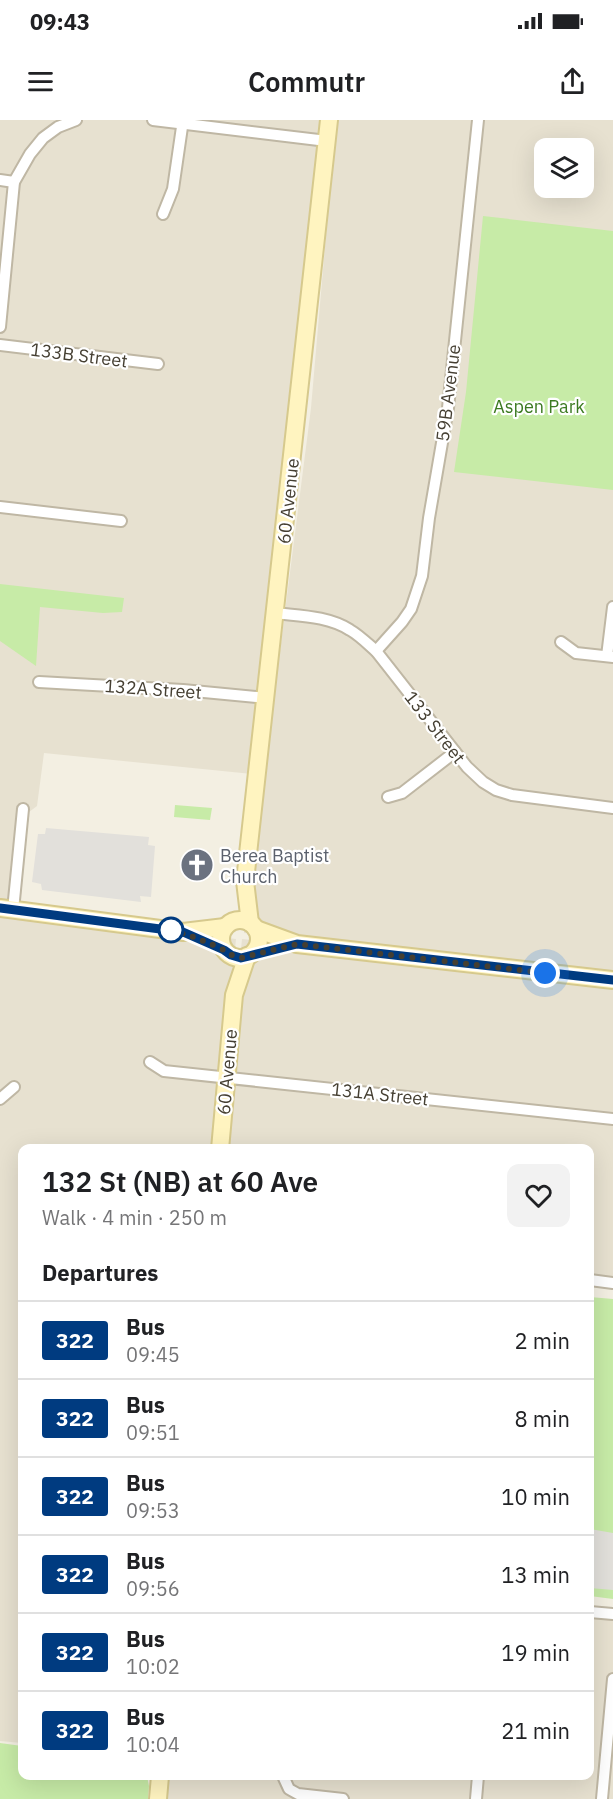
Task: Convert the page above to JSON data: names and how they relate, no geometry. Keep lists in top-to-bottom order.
{
  "streets": {
    "street": [
      "133B Street",
      "59B Avenue",
      "60 Avenue",
      "132A Street",
      "133 Street",
      "131A Street"
    ]
  },
  "crossings": [
    ["59B Avenue", "133 Street"],
    ["60 Avenue", "132A Street"],
    ["60 Avenue", "133 Street"],
    ["60 Avenue", "131A Street"]
  ],
  "parks": ["Aspen Park"],
  "places": {
    "church": ["Berea Baptist Church"]
  },
  "lines": ["bus line 322"],
  "page": {
    "status": "09:43",
    "header": "Commutr",
    "heading": [
      ["132 St (NB) at 60 Ave", "Walk · 4 min · 250 m"],
      "Departures"
    ],
    "list": [
      {
        "mark": "322",
        "name": "Bus",
        "note": "09:45",
        "value": "2 min"
      },
      {
        "mark": "322",
        "name": "Bus",
        "note": "09:51",
        "value": "8 min"
      },
      {
        "mark": "322",
        "name": "Bus",
        "note": "09:53",
        "value": "10 min"
      },
      {
        "mark": "322",
        "name": "Bus",
        "note": "09:56",
        "value": "13 min"
      },
      {
        "mark": "322",
        "name": "Bus",
        "note": "10:02",
        "value": "19 min"
      },
      {
        "mark": "322",
        "name": "Bus",
        "note": "10:04",
        "value": "21 min"
      }
    ]
  }
}
